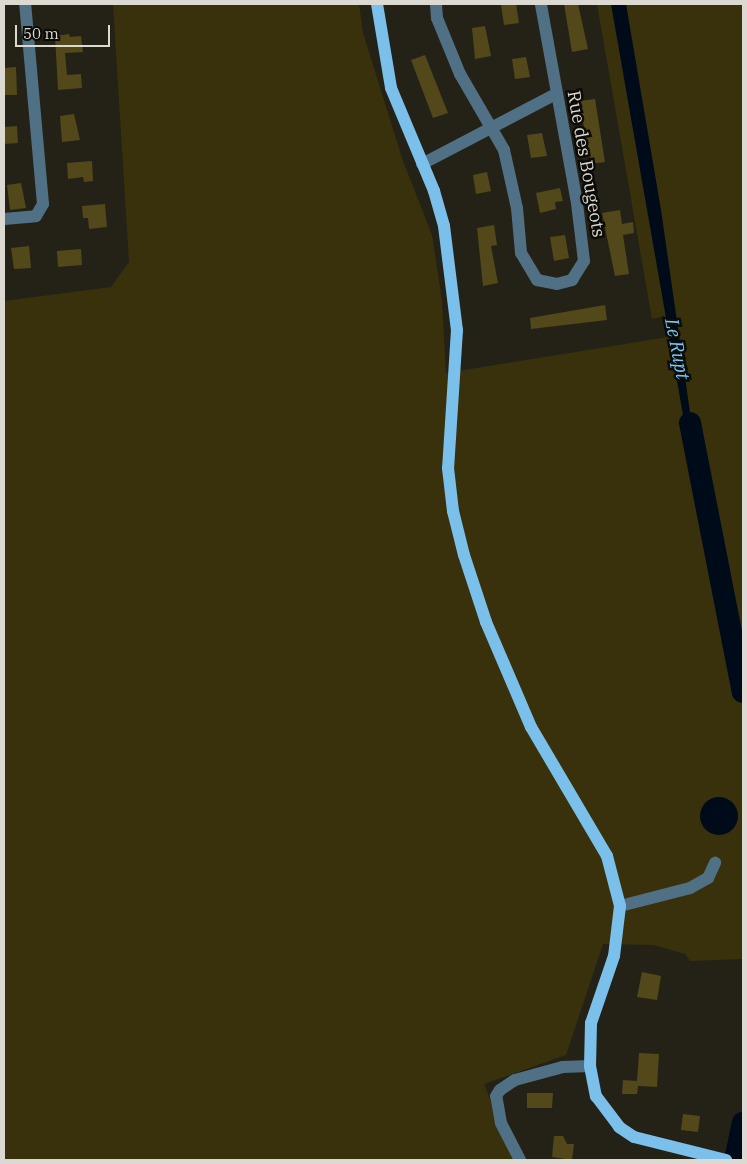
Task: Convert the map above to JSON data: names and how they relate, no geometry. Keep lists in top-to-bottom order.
{
  "streets": {
    "street": ["Rue des Bougeots"]
  },
  "water": ["Le Rupt"],
  "scale_bar": "50 m"
}
